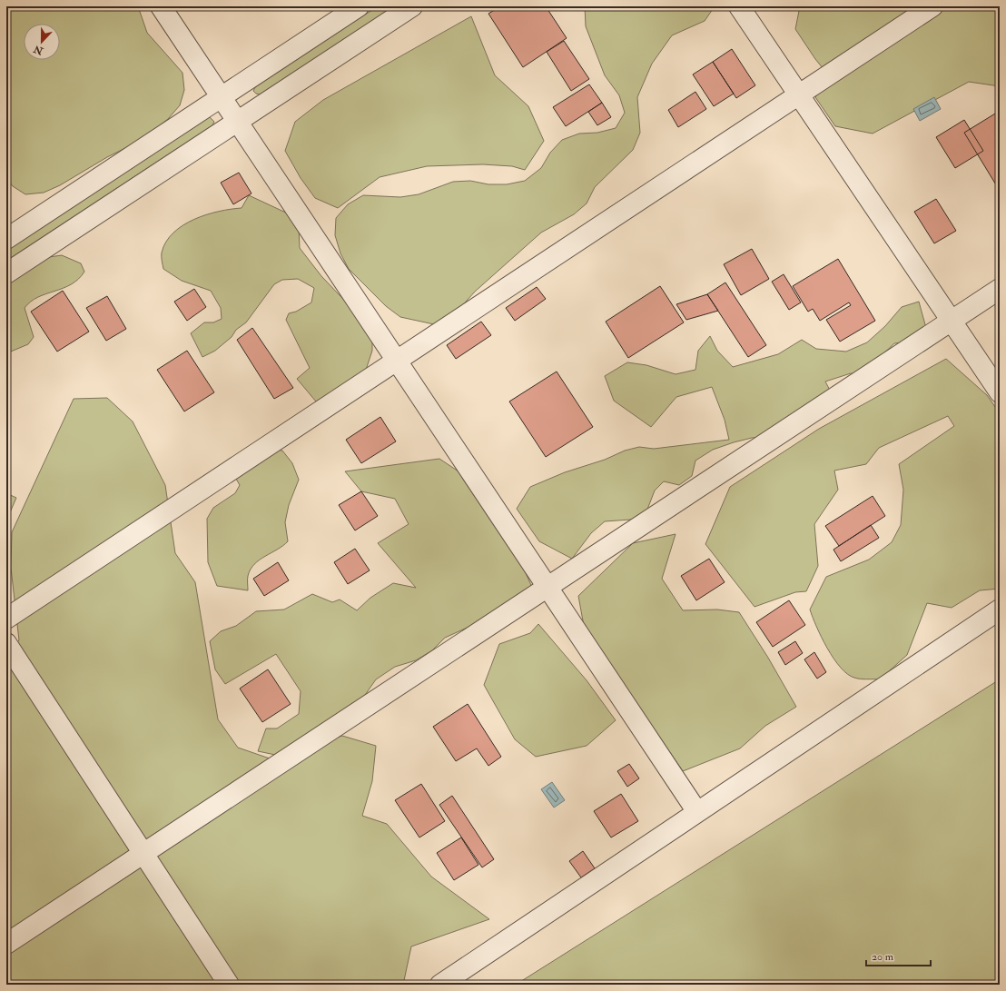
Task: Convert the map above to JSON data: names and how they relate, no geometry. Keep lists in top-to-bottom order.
{
  "scale_bar": "20 m",
  "north": "bottom"
}
